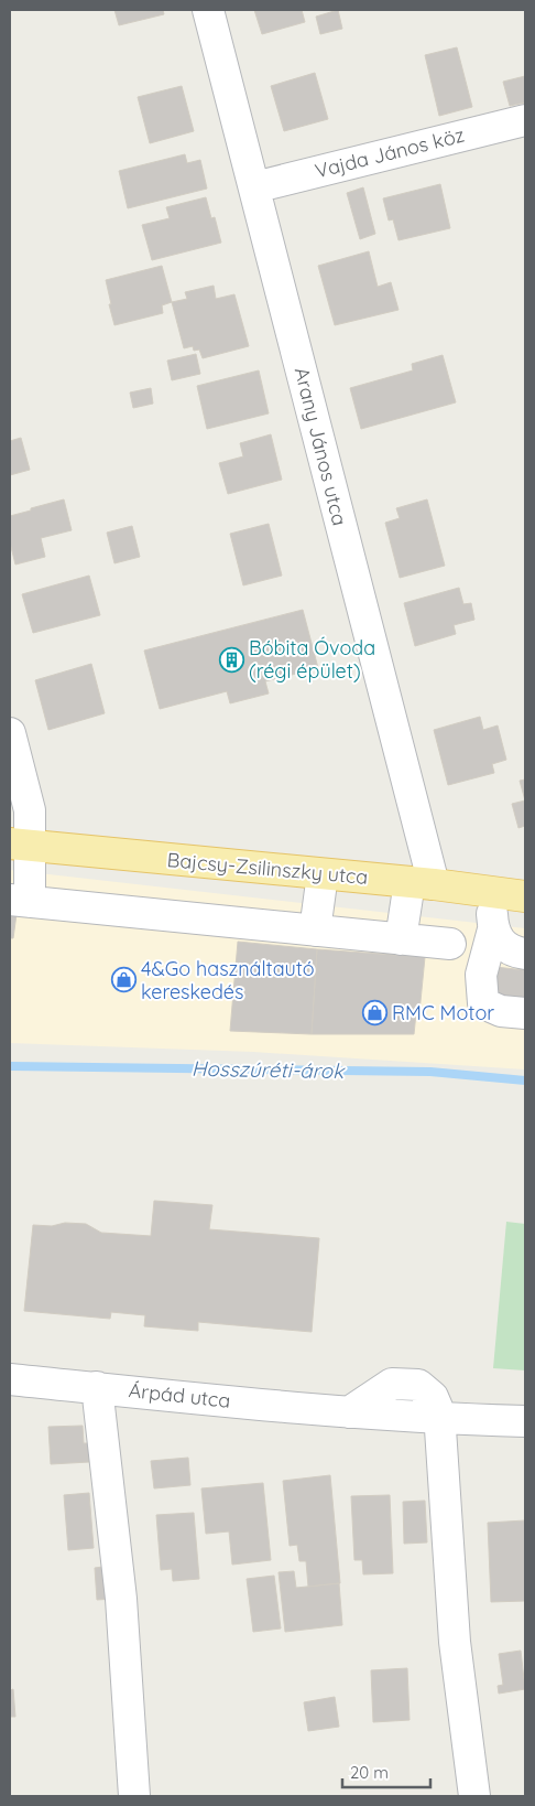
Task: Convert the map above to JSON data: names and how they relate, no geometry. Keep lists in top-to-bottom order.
{
  "streets": {
    "main road": ["Bajcsy-Zsilinszky utca"],
    "street": ["Vajda János köz", "Arany János utca", "Árpád utca"]
  },
  "crossings": [
    ["Vajda János köz", "Arany János utca"],
    ["Arany János utca", "Bajcsy-Zsilinszky utca"]
  ],
  "water": ["Hosszúréti-árok"],
  "places": {
    "building": ["Bóbita Óvoda (régi épület)"],
    "shop": ["4&Go használtautó kereskedés", "RMC Motor"]
  },
  "scale_bar": "20 m"
}
